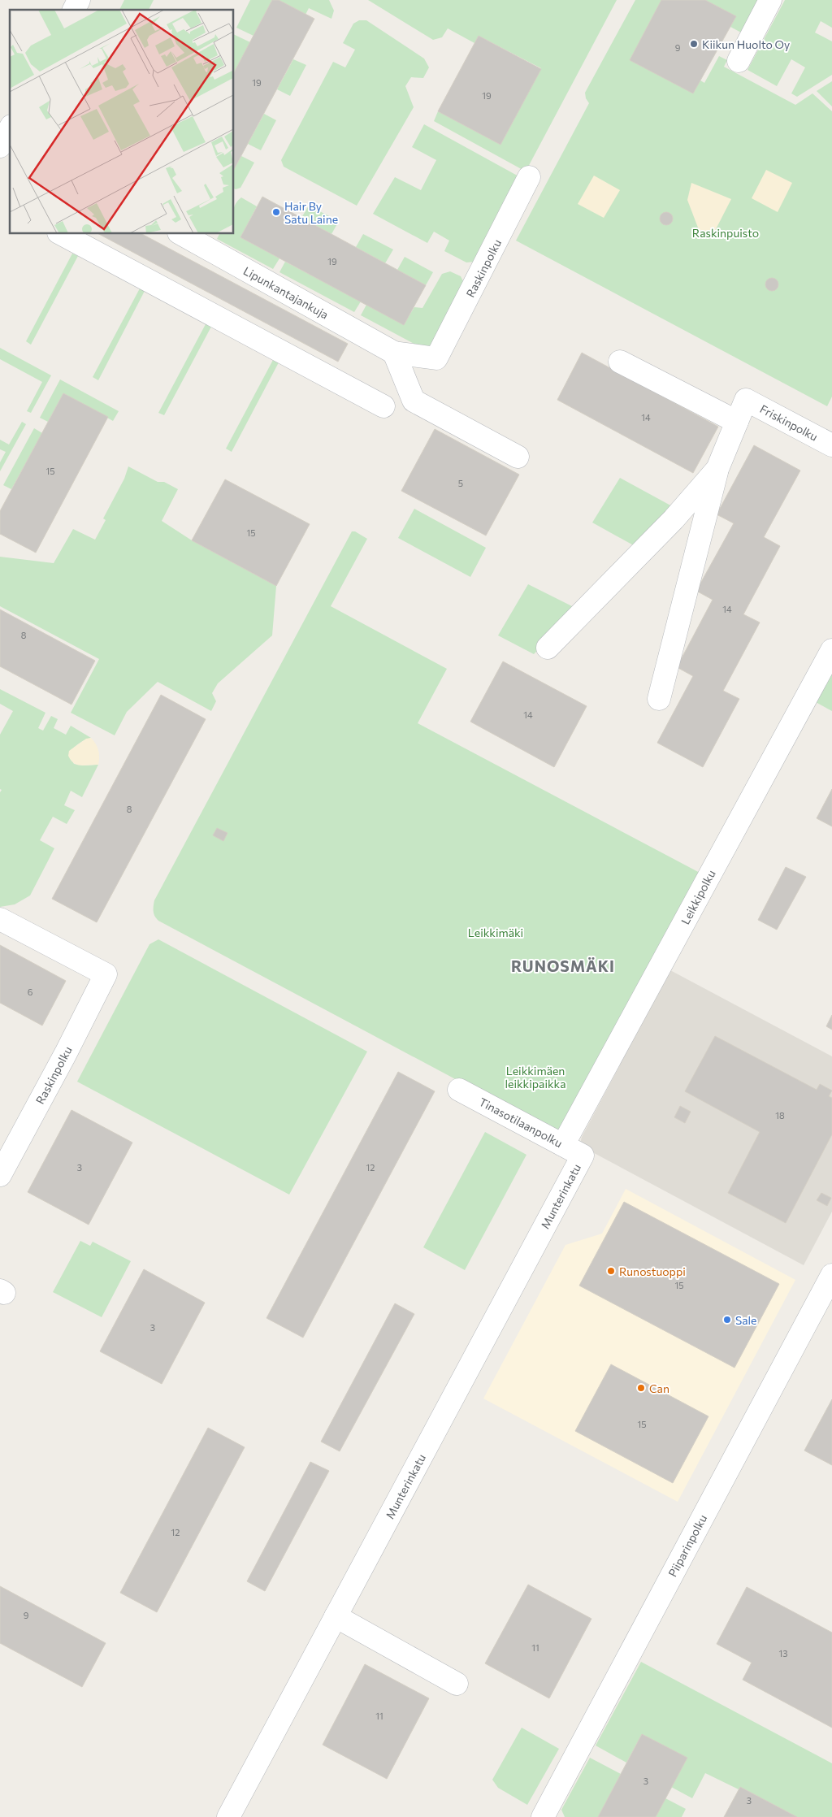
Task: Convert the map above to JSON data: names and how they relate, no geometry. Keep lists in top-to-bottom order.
{
  "streets": {
    "street": [
      "Raskinpolku",
      "Lipunkantajankuja",
      "Friskinpolku",
      "Leikkipolku",
      "Tinasotilaanpolku",
      "Munterinkatu",
      "Piiparinpolku"
    ]
  },
  "crossings": [
    ["Raskinpolku", "Lipunkantajankuja"],
    ["Leikkipolku", "Tinasotilaanpolku"],
    ["Tinasotilaanpolku", "Munterinkatu"]
  ],
  "districts": ["RUNOSMÄKI"],
  "parks": ["Raskinpuisto", "Leikkimäki", "Leikkimäen leikkipaikka"],
  "places": [
    "Kiikun Huolto Oy",
    "Hair By Satu Laine",
    "Runostuoppi",
    "Sale",
    "Can"
  ],
  "house_numbers": [
    "9",
    "19",
    "19",
    "19",
    "14",
    "15",
    "5",
    "15",
    "14",
    "8",
    "14",
    "8",
    "6",
    "18",
    "3",
    "12",
    "15",
    "3",
    "15",
    "12",
    "9",
    "11",
    "13",
    "11",
    "3",
    "3"
  ]
}
